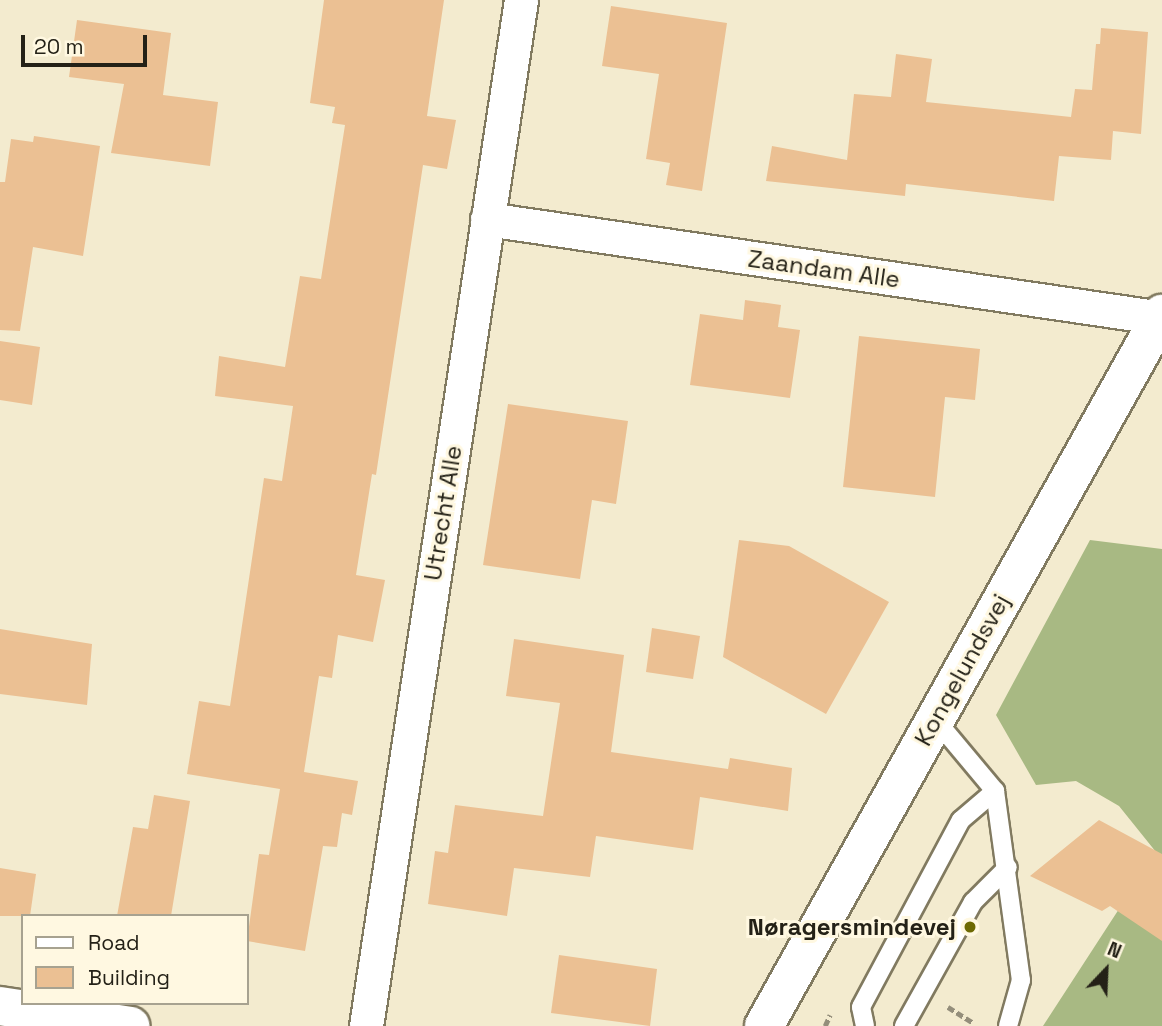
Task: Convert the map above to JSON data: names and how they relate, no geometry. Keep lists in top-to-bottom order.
{
  "streets": {
    "street": ["Zaandam Alle", "Utrecht Alle", "Kongelundsvej"]
  },
  "crossings": [
    ["Zaandam Alle", "Utrecht Alle"],
    ["Zaandam Alle", "Kongelundsvej"]
  ],
  "places": ["Nøragersmindevej"],
  "legend": ["Road", "Building"],
  "scale_bar": "20 m",
  "north": "top right"
}
